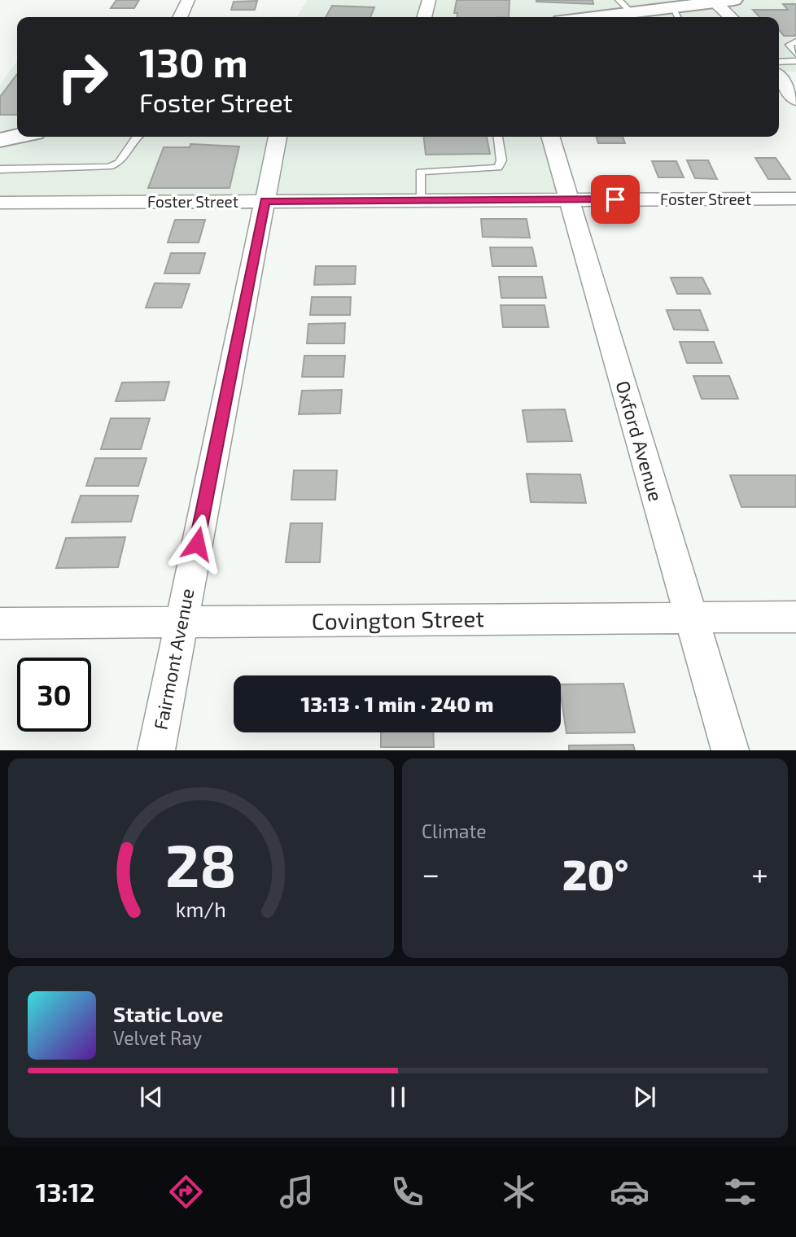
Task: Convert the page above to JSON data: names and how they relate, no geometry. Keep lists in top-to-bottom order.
{
  "streets": {
    "street": [
      "Foster Street",
      "Oxford Avenue",
      "Covington Street",
      "Fairmont Avenue"
    ]
  },
  "crossings": [
    ["Foster Street", "Oxford Avenue"],
    ["Foster Street", "Fairmont Avenue"],
    ["Oxford Avenue", "Covington Street"],
    ["Covington Street", "Fairmont Avenue"]
  ],
  "page": {
    "turn": ["130 m", "Foster Street"],
    "limit": "30",
    "trip": "13:13 · 1 min · 240 m",
    "tile": "Climate",
    "heat": ["−", "20°", "+"],
    "song": ["Static Love", "Velvet Ray"],
    "tabs": "13:12",
    "gauge": ["28", "km/h"]
  }
}
